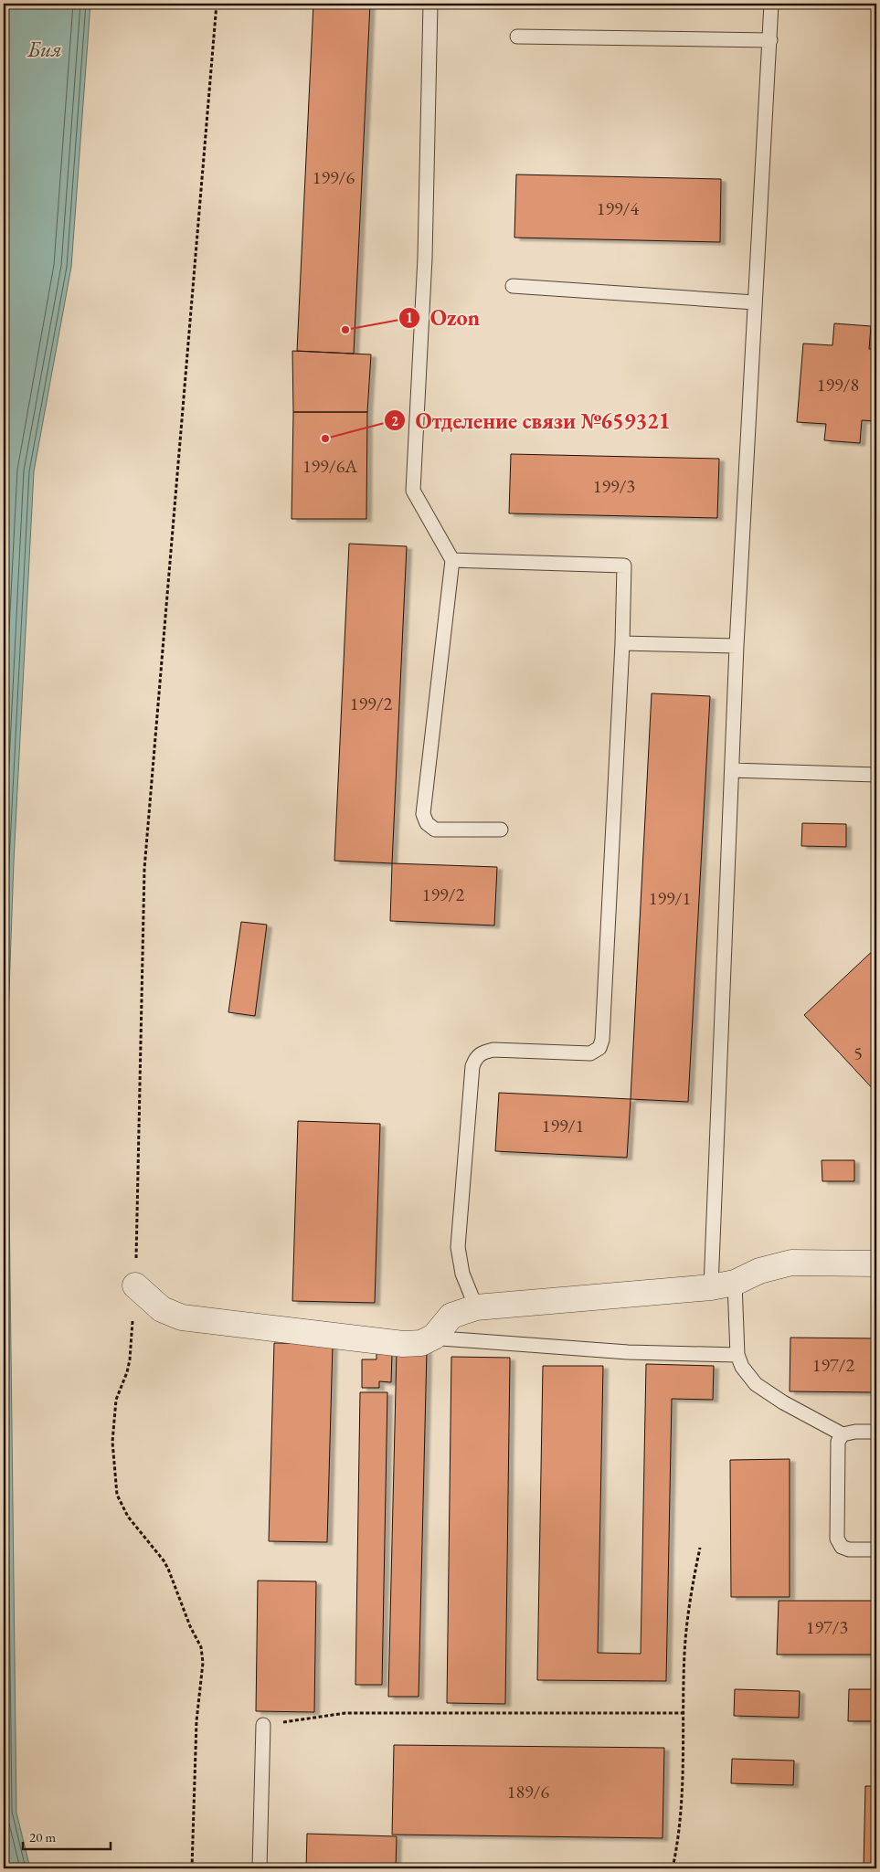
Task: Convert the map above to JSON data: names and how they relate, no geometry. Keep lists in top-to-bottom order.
{
  "water": ["Бия"],
  "places": ["Ozon", "Отделение связи №659321"],
  "house_numbers": [
    "199/6",
    "199/4",
    "199/8",
    "199/6А",
    "199/3",
    "199/2",
    "199/2",
    "199/1",
    "5",
    "199/1",
    "197/2",
    "197/3",
    "189/6"
  ],
  "scale_bar": "20 m"
}
